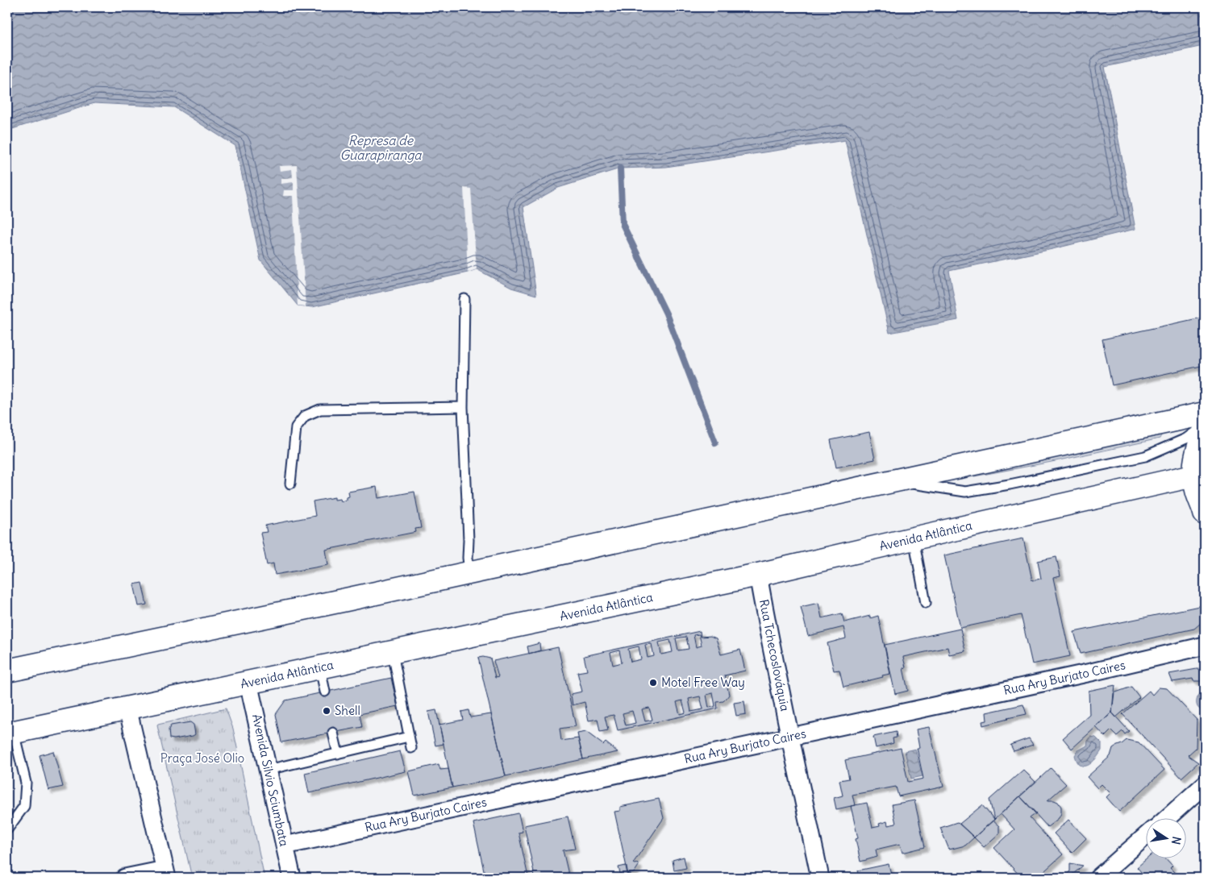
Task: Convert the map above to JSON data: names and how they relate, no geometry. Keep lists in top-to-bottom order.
{
  "streets": {
    "main road": ["Avenida Atlântica"],
    "street": ["Rua Tchecoslováquia", "Rua Ary Burjato Caires", "Avenida Silvio Sciumbata"]
  },
  "crossings": [
    ["Avenida Atlântica", "Rua Tchecoslováquia"],
    ["Avenida Atlântica", "Avenida Silvio Sciumbata"],
    ["Rua Tchecoslováquia", "Rua Ary Burjato Caires"],
    ["Rua Ary Burjato Caires", "Avenida Silvio Sciumbata"]
  ],
  "water": ["Represa de Guarapiranga"],
  "parks": ["Praça José Olio"],
  "places": ["Motel Free Way", "Shell"],
  "north": "right"
}
